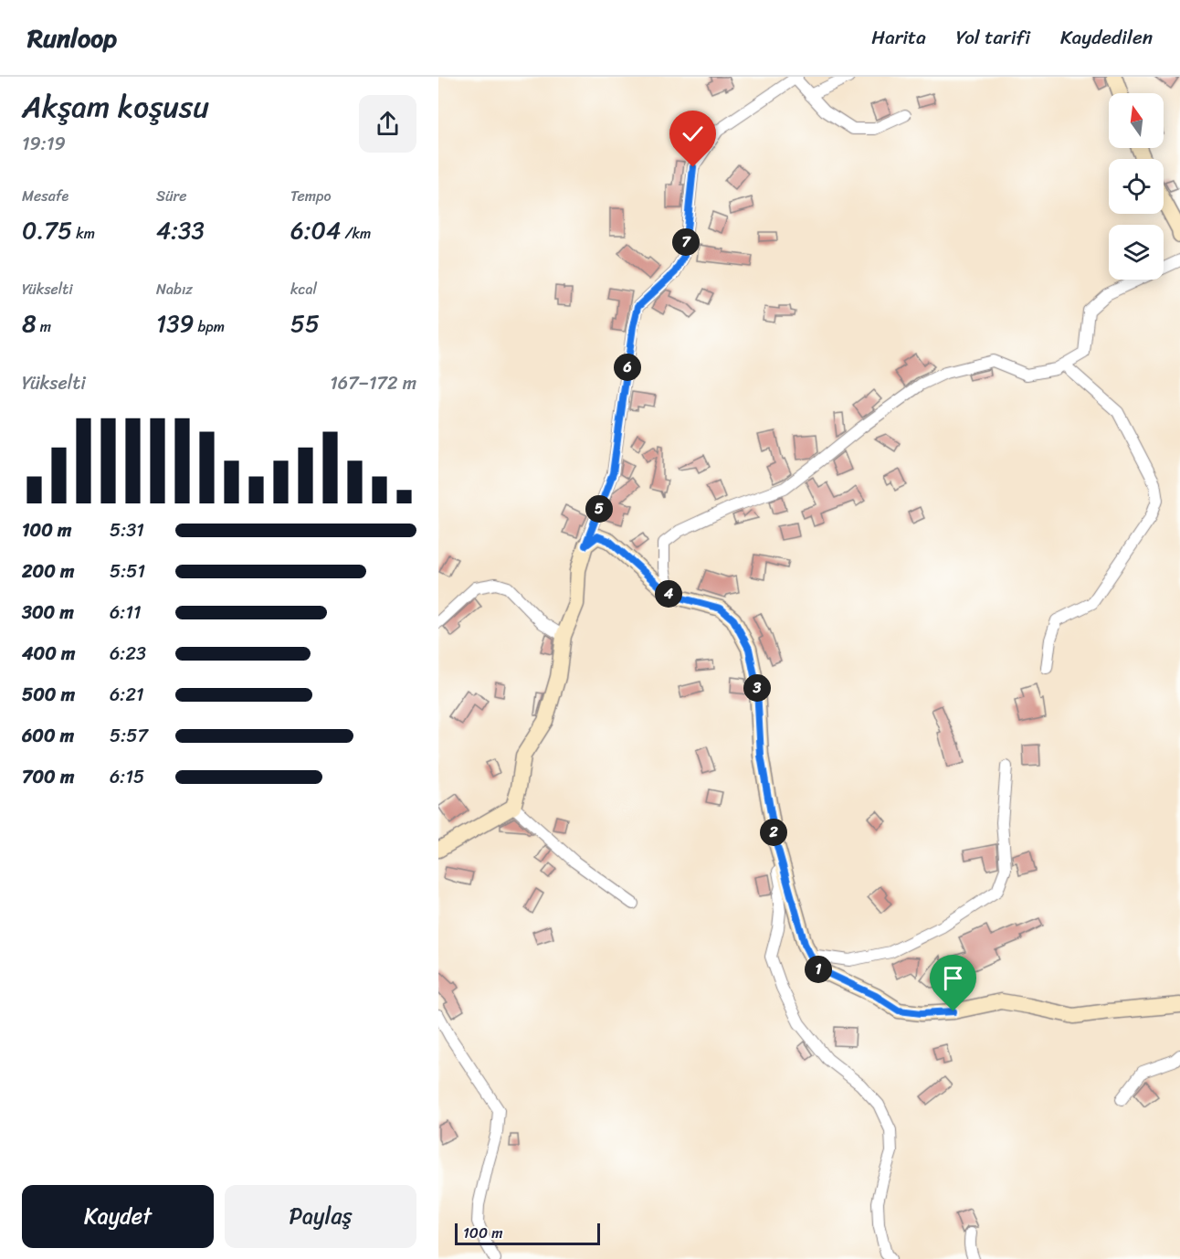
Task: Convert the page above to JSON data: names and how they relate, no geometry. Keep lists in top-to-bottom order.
{
  "scale_bar": "100 m",
  "north": "top",
  "page": {
    "header": "Runloop",
    "nav": ["Harita", "Yol tarifi", "Kaydedilen"],
    "heading": ["Akşam koşusu", "19:19"],
    "stats": [
      ["Mesafe", "0.75 km"],
      ["Süre", "4:33"],
      ["Tempo", "6:04 /km"],
      ["Yükselti", "8 m"],
      ["Nabız", "139 bpm"],
      ["kcal", "55"]
    ],
    "pins": [
      "7",
      "6",
      "5",
      "4",
      "3",
      "2",
      "1"
    ],
    "chart": ["Yükselti", "167–172 m"],
    "list": [
      {
        "name": "100 m",
        "note": "5:31"
      },
      {
        "name": "200 m",
        "note": "5:51"
      },
      {
        "name": "300 m",
        "note": "6:11"
      },
      {
        "name": "400 m",
        "note": "6:23"
      },
      {
        "name": "500 m",
        "note": "6:21"
      },
      {
        "name": "600 m",
        "note": "5:57"
      },
      {
        "name": "700 m",
        "note": "6:15"
      }
    ],
    "buttons": ["Kaydet", "Paylaş"],
    "scale": "100 m"
  }
}
